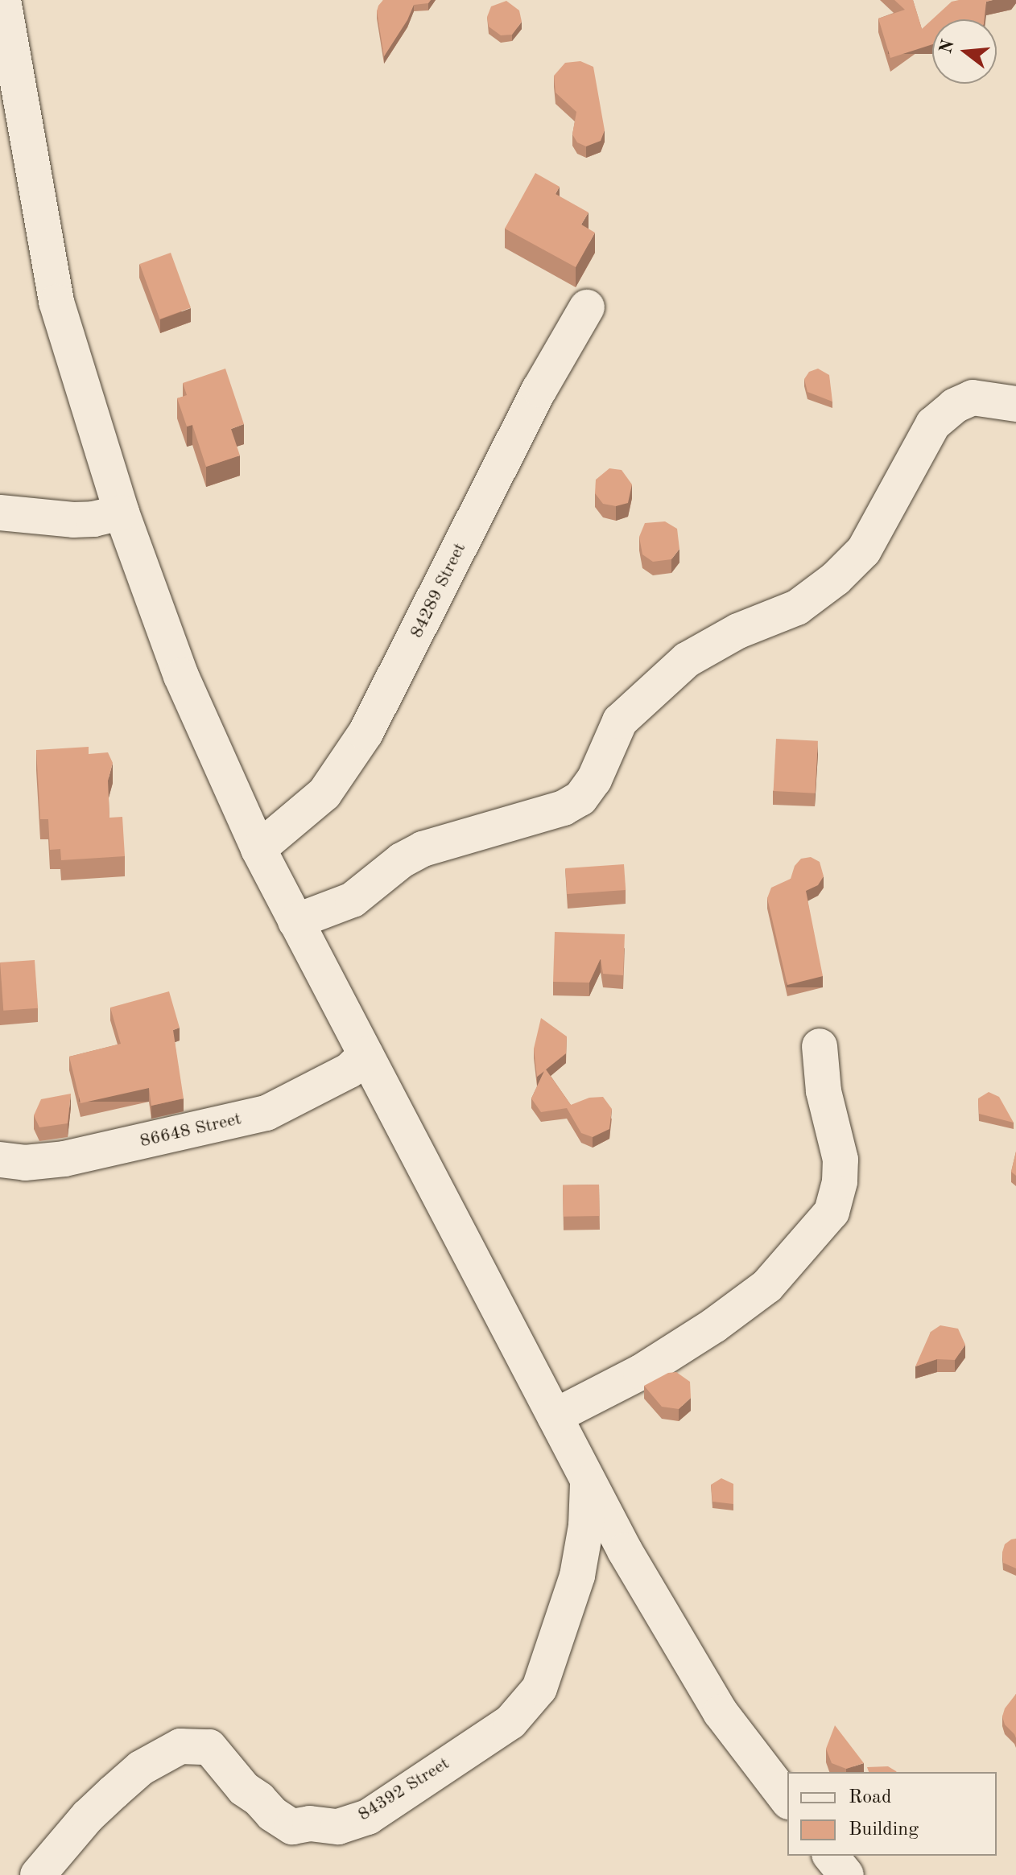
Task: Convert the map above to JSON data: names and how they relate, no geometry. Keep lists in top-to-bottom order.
{
  "streets": {
    "street": ["84289 Street", "86648 Street", "84392 Street"]
  },
  "legend": ["Road", "Building"],
  "north": "left"
}
